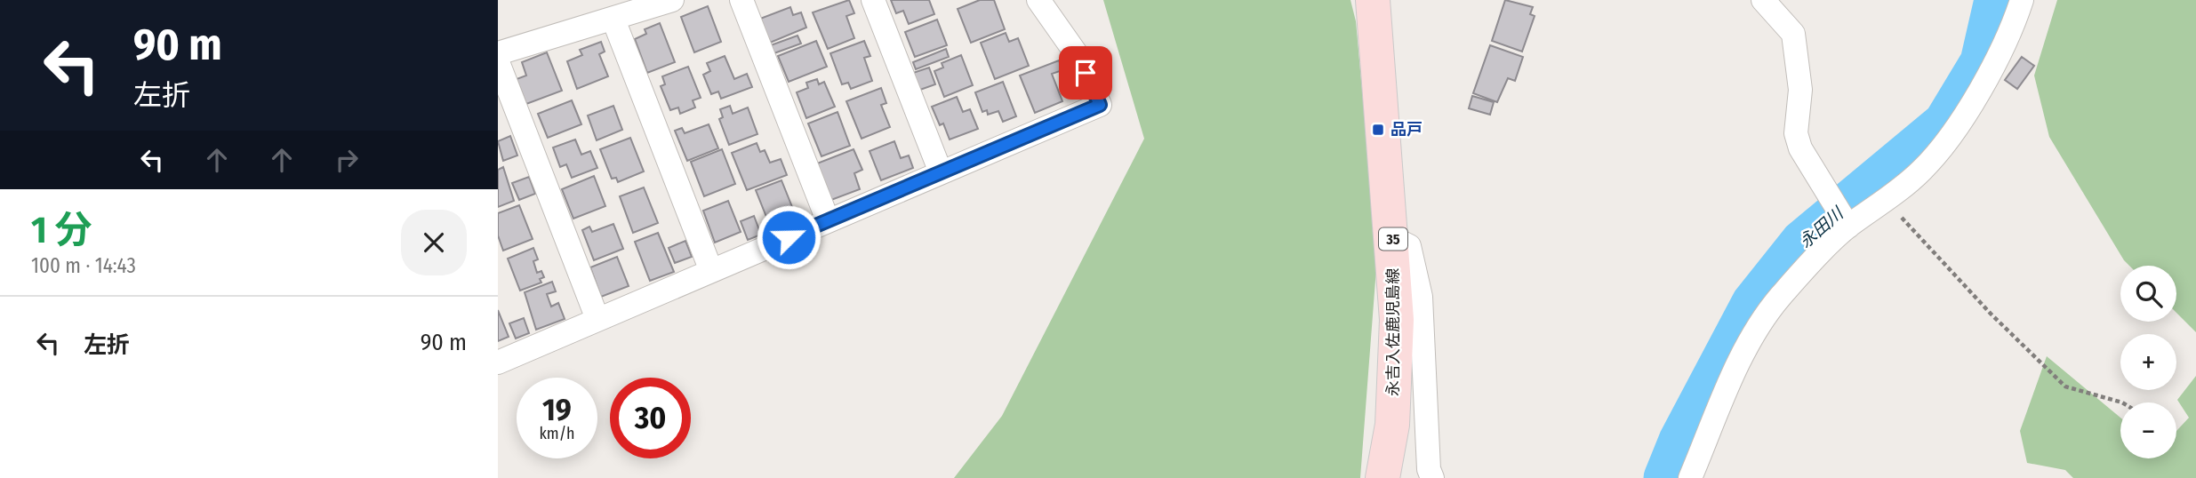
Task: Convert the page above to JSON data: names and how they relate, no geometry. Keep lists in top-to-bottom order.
{
  "streets": {
    "main road": ["35", "永吉入佐鹿児島線"]
  },
  "water": ["永田川"],
  "places": {
    "transit": ["品戸"]
  },
  "page": {
    "turn": ["90 m", "左折"],
    "heading": ["1 分", "100 m · 14:43"],
    "map_buttons": ["+", "−"],
    "list": [
      {
        "name": "左折",
        "value": "90 m"
      }
    ],
    "speed": "19 km/h",
    "limit": "30"
  }
}
